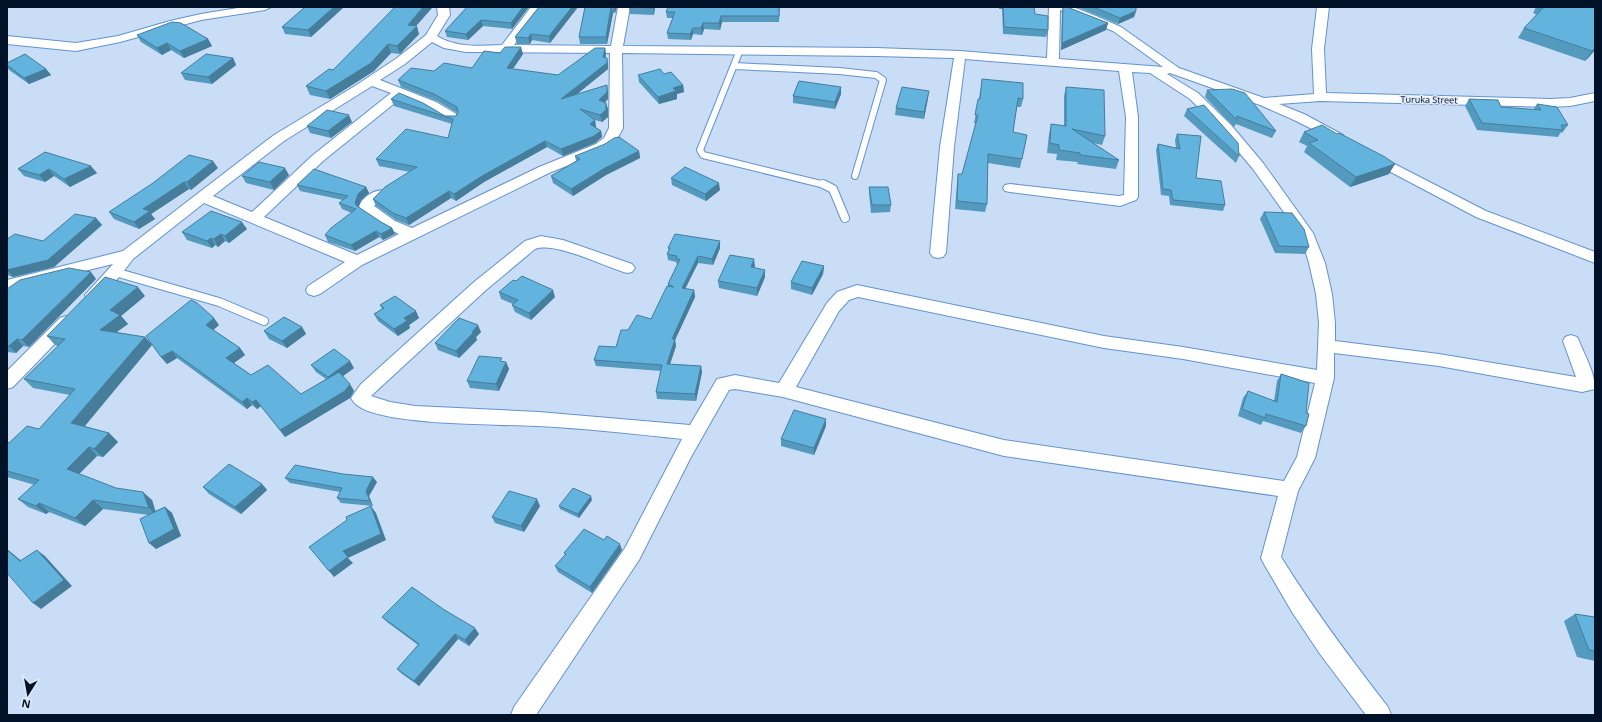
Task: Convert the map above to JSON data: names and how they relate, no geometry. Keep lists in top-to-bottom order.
{
  "streets": {
    "street": ["Turuka Street"]
  },
  "north": "bottom"
}
